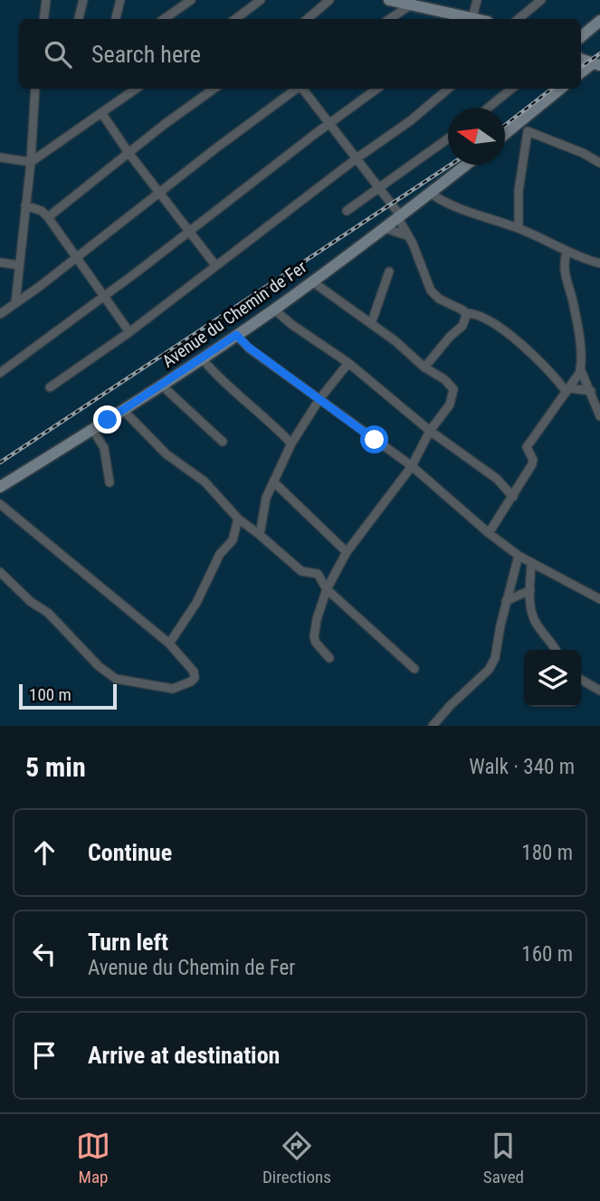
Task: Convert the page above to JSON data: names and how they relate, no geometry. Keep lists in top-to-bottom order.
{
  "streets": {
    "street": ["Avenue du Chemin de Fer"]
  },
  "scale_bar": "100 m",
  "north": "left",
  "page": {
    "search": "Search here",
    "scale": "100 m",
    "heading": ["5 min", "Walk · 340 m"],
    "list": [
      ["Continue", "180 m"],
      ["Turn left", "Avenue du Chemin de Fer", "160 m"],
      "Arrive at destination"
    ],
    "nav": ["Map", "Directions", "Saved"]
  }
}
